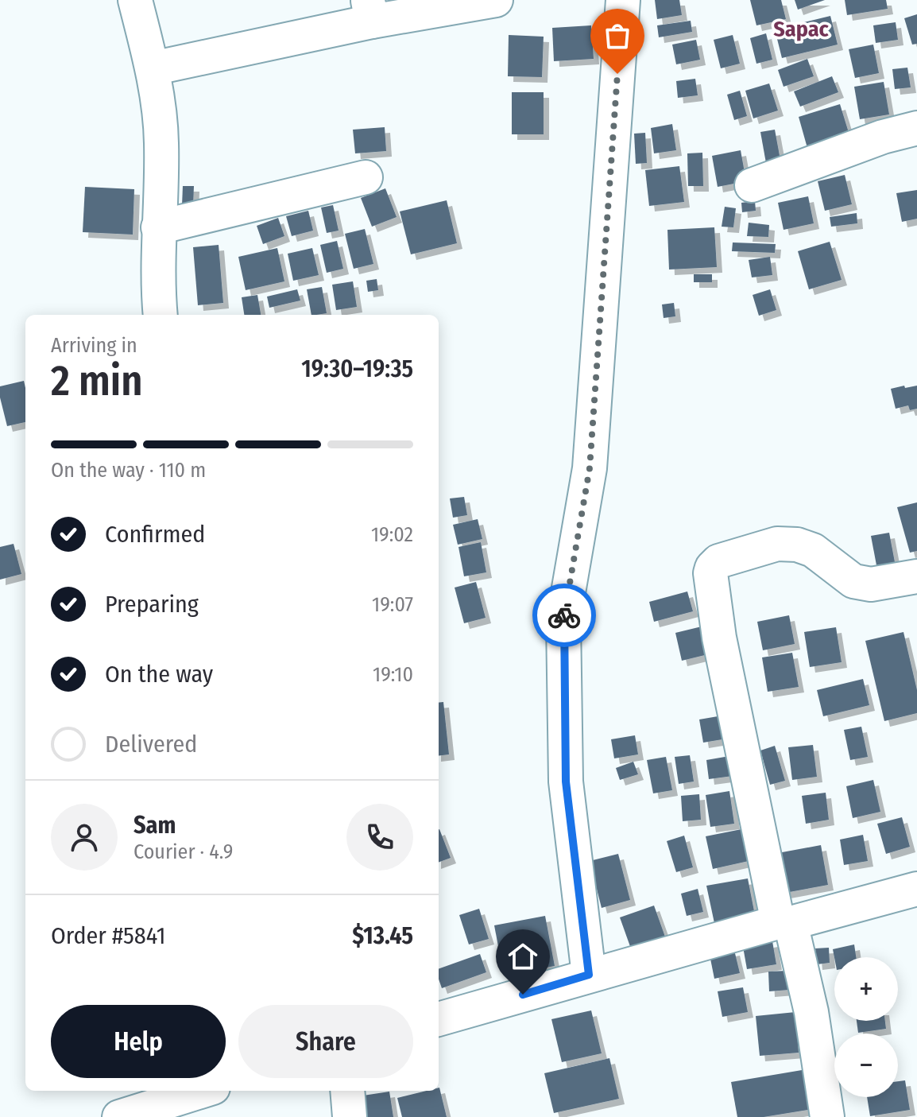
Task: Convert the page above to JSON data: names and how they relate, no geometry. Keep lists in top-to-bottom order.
{
  "districts": ["Sapac"],
  "page": {
    "heading": ["2 min", "Arriving in", "19:30–19:35"],
    "panel": [
      "Sam",
      "Courier · 4.9",
      "Order #5841",
      "$13.45"
    ],
    "bar": "On the way · 110 m",
    "list": [
      ["Confirmed", "19:02"],
      ["Preparing", "19:07"],
      ["On the way", "19:10"],
      "Delivered"
    ],
    "map_buttons": ["+", "−"],
    "buttons": ["Help", "Share"]
  }
}
